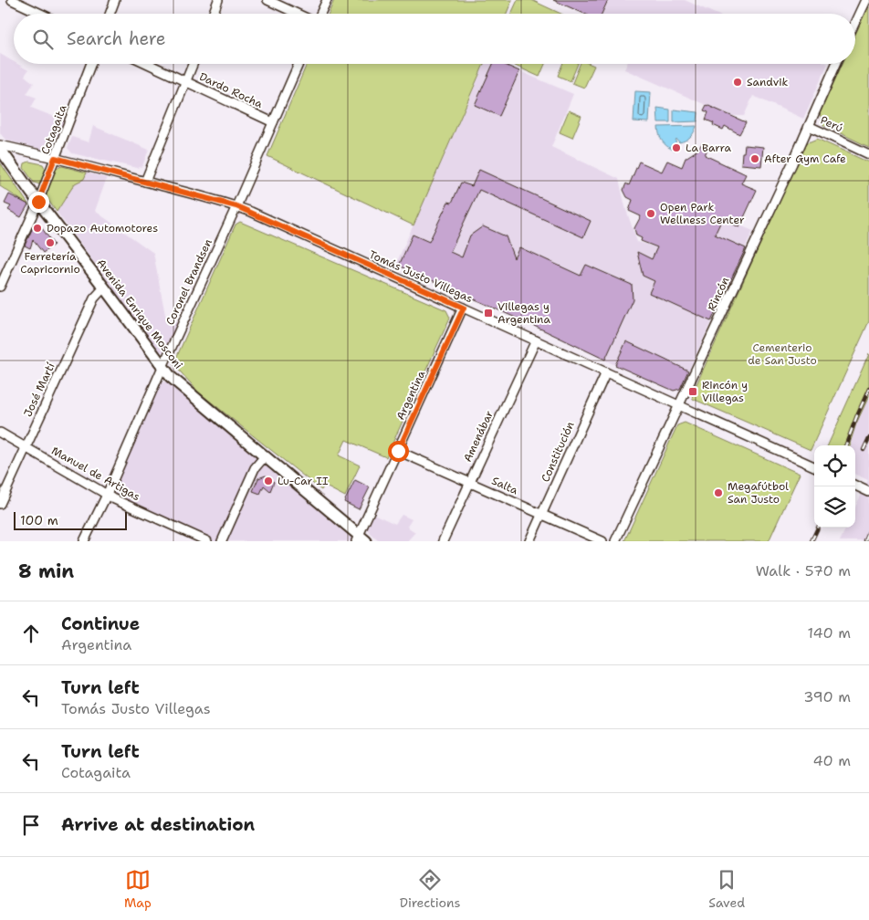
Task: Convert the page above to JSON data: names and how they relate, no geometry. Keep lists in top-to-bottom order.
{
  "streets": {
    "main road": ["Avenida Enrique Mosconi"],
    "street": [
      "Dardo Rocha",
      "Perú",
      "Cotagaita",
      "Tomás Justo Villegas",
      "Coronel Brandsen",
      "Rincón",
      "José Martí",
      "Argentina",
      "Amenábar",
      "Constitución",
      "Manuel de Artigas",
      "Salta"
    ]
  },
  "crossings": [
    ["Dardo Rocha", "Coronel Brandsen"],
    ["Perú", "Rincón"],
    ["Cotagaita", "Tomás Justo Villegas"],
    ["Cotagaita", "Avenida Enrique Mosconi"],
    ["Tomás Justo Villegas", "Coronel Brandsen"],
    ["Tomás Justo Villegas", "Rincón"],
    ["Tomás Justo Villegas", "Argentina"],
    ["Tomás Justo Villegas", "Amenábar"],
    ["Tomás Justo Villegas", "Constitución"],
    ["Coronel Brandsen", "Avenida Enrique Mosconi"],
    ["Coronel Brandsen", "Manuel de Artigas"],
    ["Avenida Enrique Mosconi", "José Martí"],
    ["Avenida Enrique Mosconi", "Argentina"],
    ["José Martí", "Manuel de Artigas"],
    ["Argentina", "Salta"],
    ["Amenábar", "Salta"],
    ["Constitución", "Salta"]
  ],
  "parks": ["Cementerio de San Justo"],
  "places": {
    "other": [
      "Sandvik",
      "La Barra",
      "After Gym Cafe",
      "Open Park Wellness Center",
      "Dopazo Automotores",
      "Ferretería Capricornio",
      "Lu-Car II",
      "Megafútbol San Justo"
    ],
    "transit": ["Villegas y Argentina", "Rincón y Villegas"]
  },
  "scale_bar": "100 m",
  "page": {
    "search": "Search here",
    "scale": "100 m",
    "heading": ["8 min", "Walk · 570 m"],
    "list": [
      ["Continue", "Argentina", "140 m"],
      ["Turn left", "Tomás Justo Villegas", "390 m"],
      ["Turn left", "Cotagaita", "40 m"],
      "Arrive at destination"
    ],
    "nav": ["Map", "Directions", "Saved"]
  }
}
